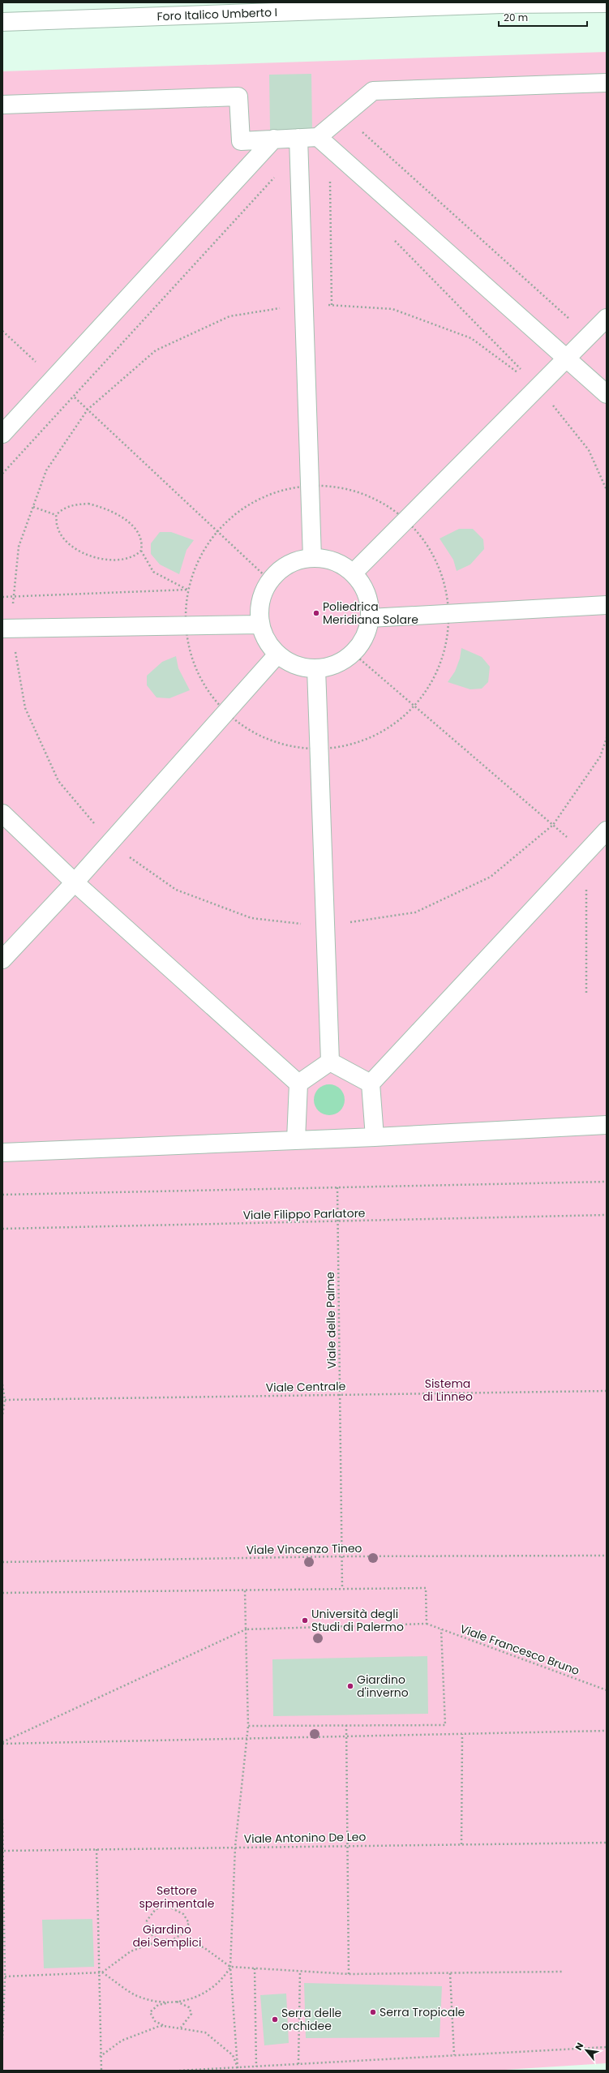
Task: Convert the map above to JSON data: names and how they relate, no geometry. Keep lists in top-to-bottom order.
{
  "streets": {
    "street": ["Foro Italico Umberto I"],
    "path": [
      "Viale Filippo Parlatore",
      "Viale delle Palme",
      "Viale Centrale",
      "Viale Vincenzo Tineo",
      "Viale Francesco Bruno",
      "Viale Antonino De Leo"
    ]
  },
  "crossings": [
    ["Viale Filippo Parlatore", "Viale delle Palme"],
    ["Viale delle Palme", "Viale Centrale"],
    ["Viale delle Palme", "Viale Vincenzo Tineo"]
  ],
  "parks": ["Sistema di Linneo", "Settore sperimentale", "Giardino dei Semplici"],
  "places": [
    "Poliedrica Meridiana Solare",
    "Università degli Studi di Palermo",
    "Giardino d'inverno",
    "Serra Tropicale",
    "Serra delle orchidee"
  ],
  "scale_bar": "20 m",
  "north": "top left"
}
